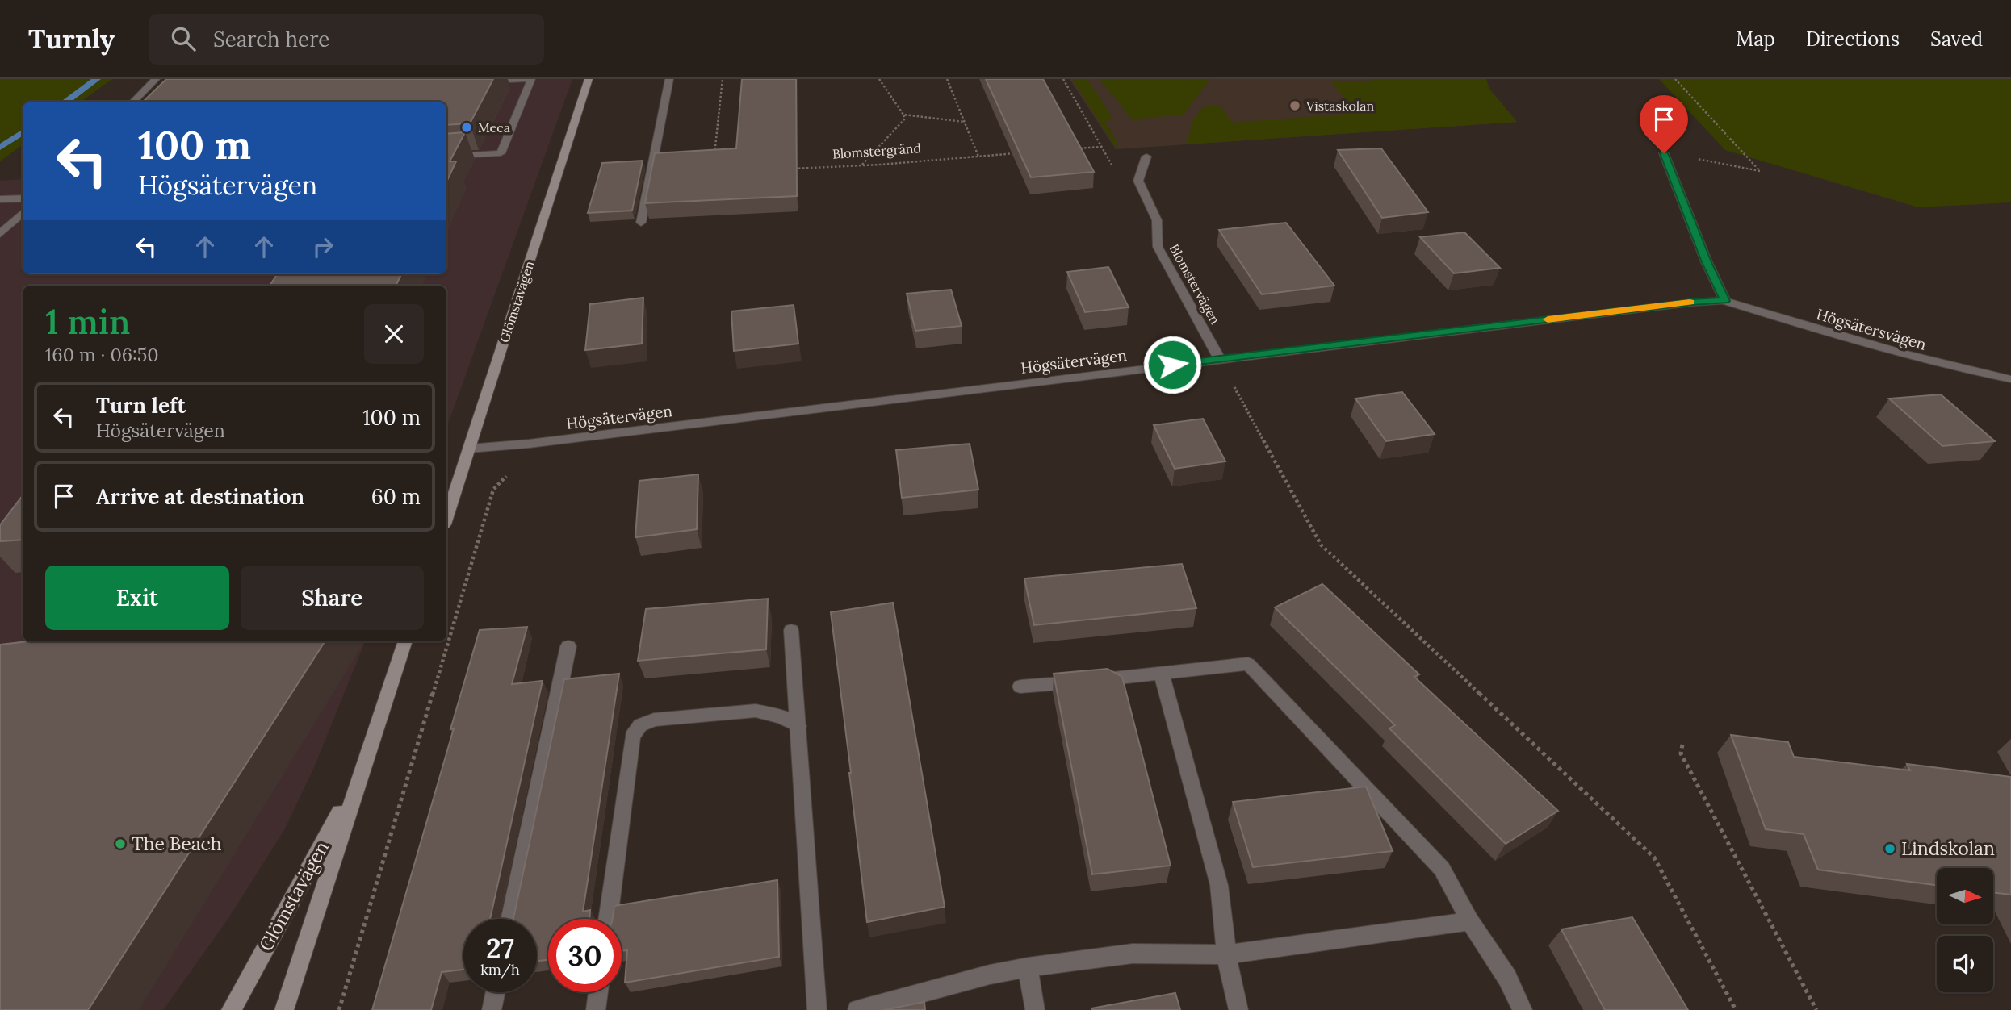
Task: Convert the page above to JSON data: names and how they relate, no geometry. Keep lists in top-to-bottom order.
{
  "streets": {
    "main road": ["Glömstavägen"],
    "street": ["Blomstervägen", "Högsätersvägen", "Högsätervägen"],
    "path": ["Blomstergränd"]
  },
  "crossings": [
    ["Blomstervägen", "Högsätervägen"],
    ["Glömstavägen", "Högsätervägen"],
    ["Högsätersvägen", "Högsätervägen"]
  ],
  "places": [
    "Vistaskolan",
    "Meca",
    "The Beach",
    "Lindskolan"
  ],
  "north": "right",
  "page": {
    "header": "Turnly",
    "search": "Search here",
    "nav": ["Map", "Directions", "Saved"],
    "turn": ["100 m", "Högsätervägen"],
    "heading": ["1 min", "160 m · 06:50"],
    "list": [
      {
        "name": "Turn left",
        "note": "Högsätervägen",
        "value": "100 m"
      },
      {
        "name": "Arrive at destination",
        "value": "60 m"
      }
    ],
    "buttons": ["Exit", "Share"],
    "speed": "27 km/h",
    "limit": "30"
  }
}
